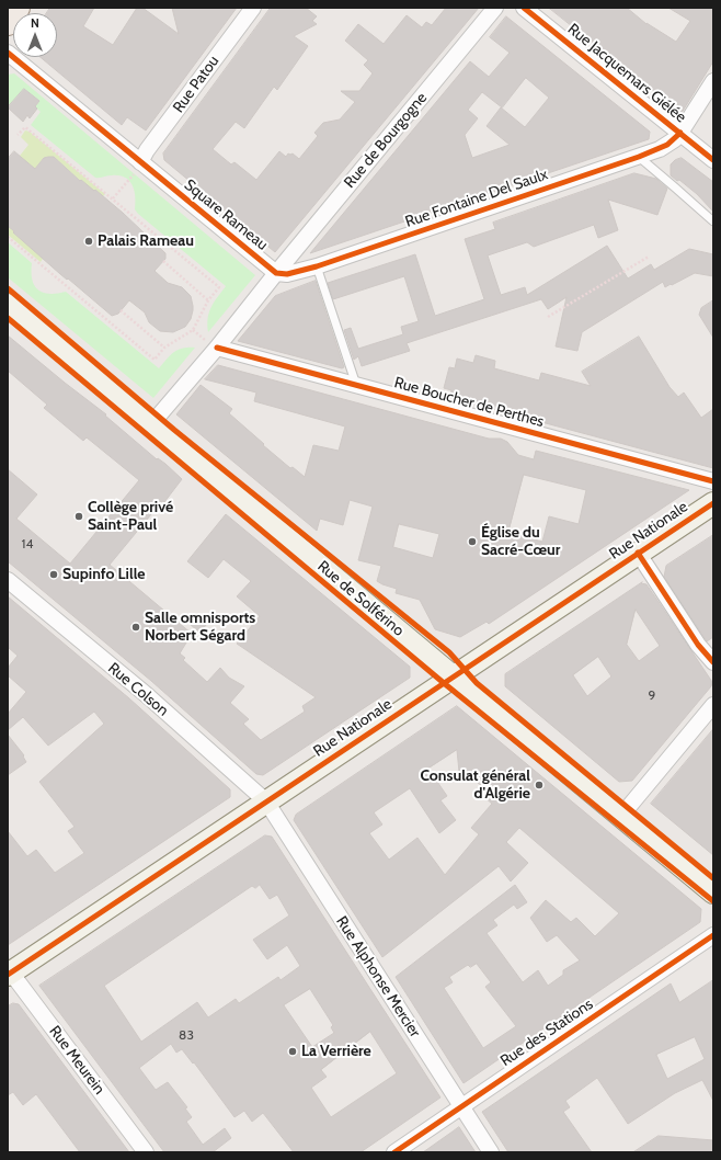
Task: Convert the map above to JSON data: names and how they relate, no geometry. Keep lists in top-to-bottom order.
{
  "streets": {
    "main road": ["Rue Nationale", "Rue de Solférino"],
    "street": [
      "Rue Jacquemars Giélée",
      "Rue Patou",
      "Rue de Bourgogne",
      "Rue Fontaine Del Saulx",
      "Square Rameau",
      "Rue Boucher de Perthes",
      "Rue Colson",
      "Rue Alphonse Mercier",
      "Rue des Stations",
      "Rue Meurein"
    ]
  },
  "crossings": [
    ["Rue Jacquemars Giélée", "Rue Fontaine Del Saulx"],
    ["Rue Patou", "Square Rameau"],
    ["Rue de Bourgogne", "Rue Fontaine Del Saulx"],
    ["Rue de Bourgogne", "Square Rameau"],
    ["Rue Fontaine Del Saulx", "Square Rameau"],
    ["Rue Nationale", "Rue de Solférino"],
    ["Rue Nationale", "Rue Colson"],
    ["Rue Nationale", "Rue Alphonse Mercier"],
    ["Rue Nationale", "Rue Meurein"],
    ["Rue Colson", "Rue Alphonse Mercier"],
    ["Rue Alphonse Mercier", "Rue des Stations"]
  ],
  "places": [
    "Palais Rameau",
    "Collège privé Saint-Paul",
    "Église du Sacré-Cœur",
    "Supinfo Lille",
    "Salle omnisports Norbert Ségard",
    "Consulat général d'Algérie",
    "La Verrière"
  ],
  "house_numbers": ["14", "9", "83"],
  "north": "top"
}
